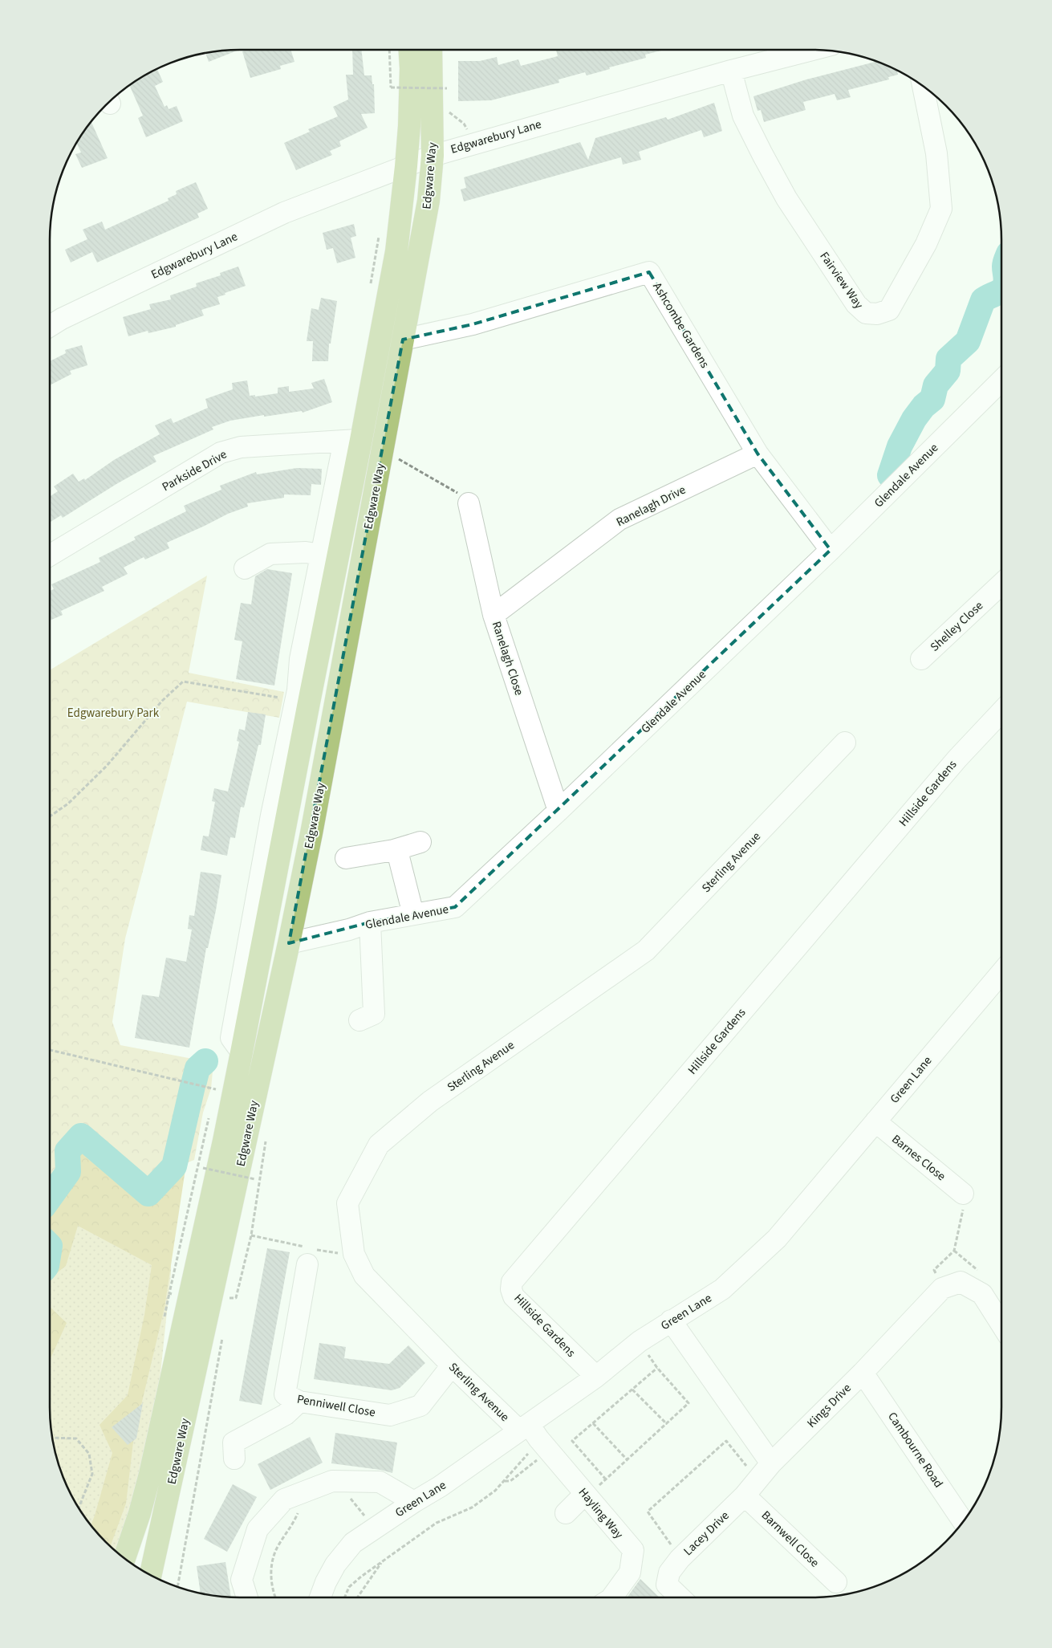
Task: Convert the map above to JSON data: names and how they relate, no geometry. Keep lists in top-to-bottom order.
{
  "streets": {
    "highway": ["Edgware Way"],
    "street": [
      "Edgwarebury Lane",
      "Fairview Way",
      "Ashcombe Gardens",
      "Parkside Drive",
      "Glendale Avenue",
      "Ranelagh Drive",
      "Shelley Close",
      "Ranelagh Close",
      "Hillside Gardens",
      "Sterling Avenue",
      "Green Lane",
      "Barnes Close",
      "Penniwell Close",
      "Kings Drive",
      "Cambourne Road",
      "Hayling Way",
      "Lacey Drive",
      "Barnwell Close"
    ]
  },
  "crossings": [
    ["Edgwarebury Lane", "Edgware Way"],
    ["Edgwarebury Lane", "Fairview Way"],
    ["Edgware Way", "Ashcombe Gardens"],
    ["Edgware Way", "Parkside Drive"],
    ["Edgware Way", "Glendale Avenue"],
    ["Ashcombe Gardens", "Glendale Avenue"],
    ["Ashcombe Gardens", "Ranelagh Drive"],
    ["Glendale Avenue", "Ranelagh Close"],
    ["Ranelagh Drive", "Ranelagh Close"],
    ["Hillside Gardens", "Green Lane"],
    ["Sterling Avenue", "Green Lane"],
    ["Sterling Avenue", "Penniwell Close"],
    ["Sterling Avenue", "Hayling Way"],
    ["Green Lane", "Barnes Close"],
    ["Green Lane", "Hayling Way"],
    ["Kings Drive", "Cambourne Road"],
    ["Kings Drive", "Lacey Drive"],
    ["Lacey Drive", "Barnwell Close"]
  ],
  "parks": ["Edgwarebury Park"]
}
